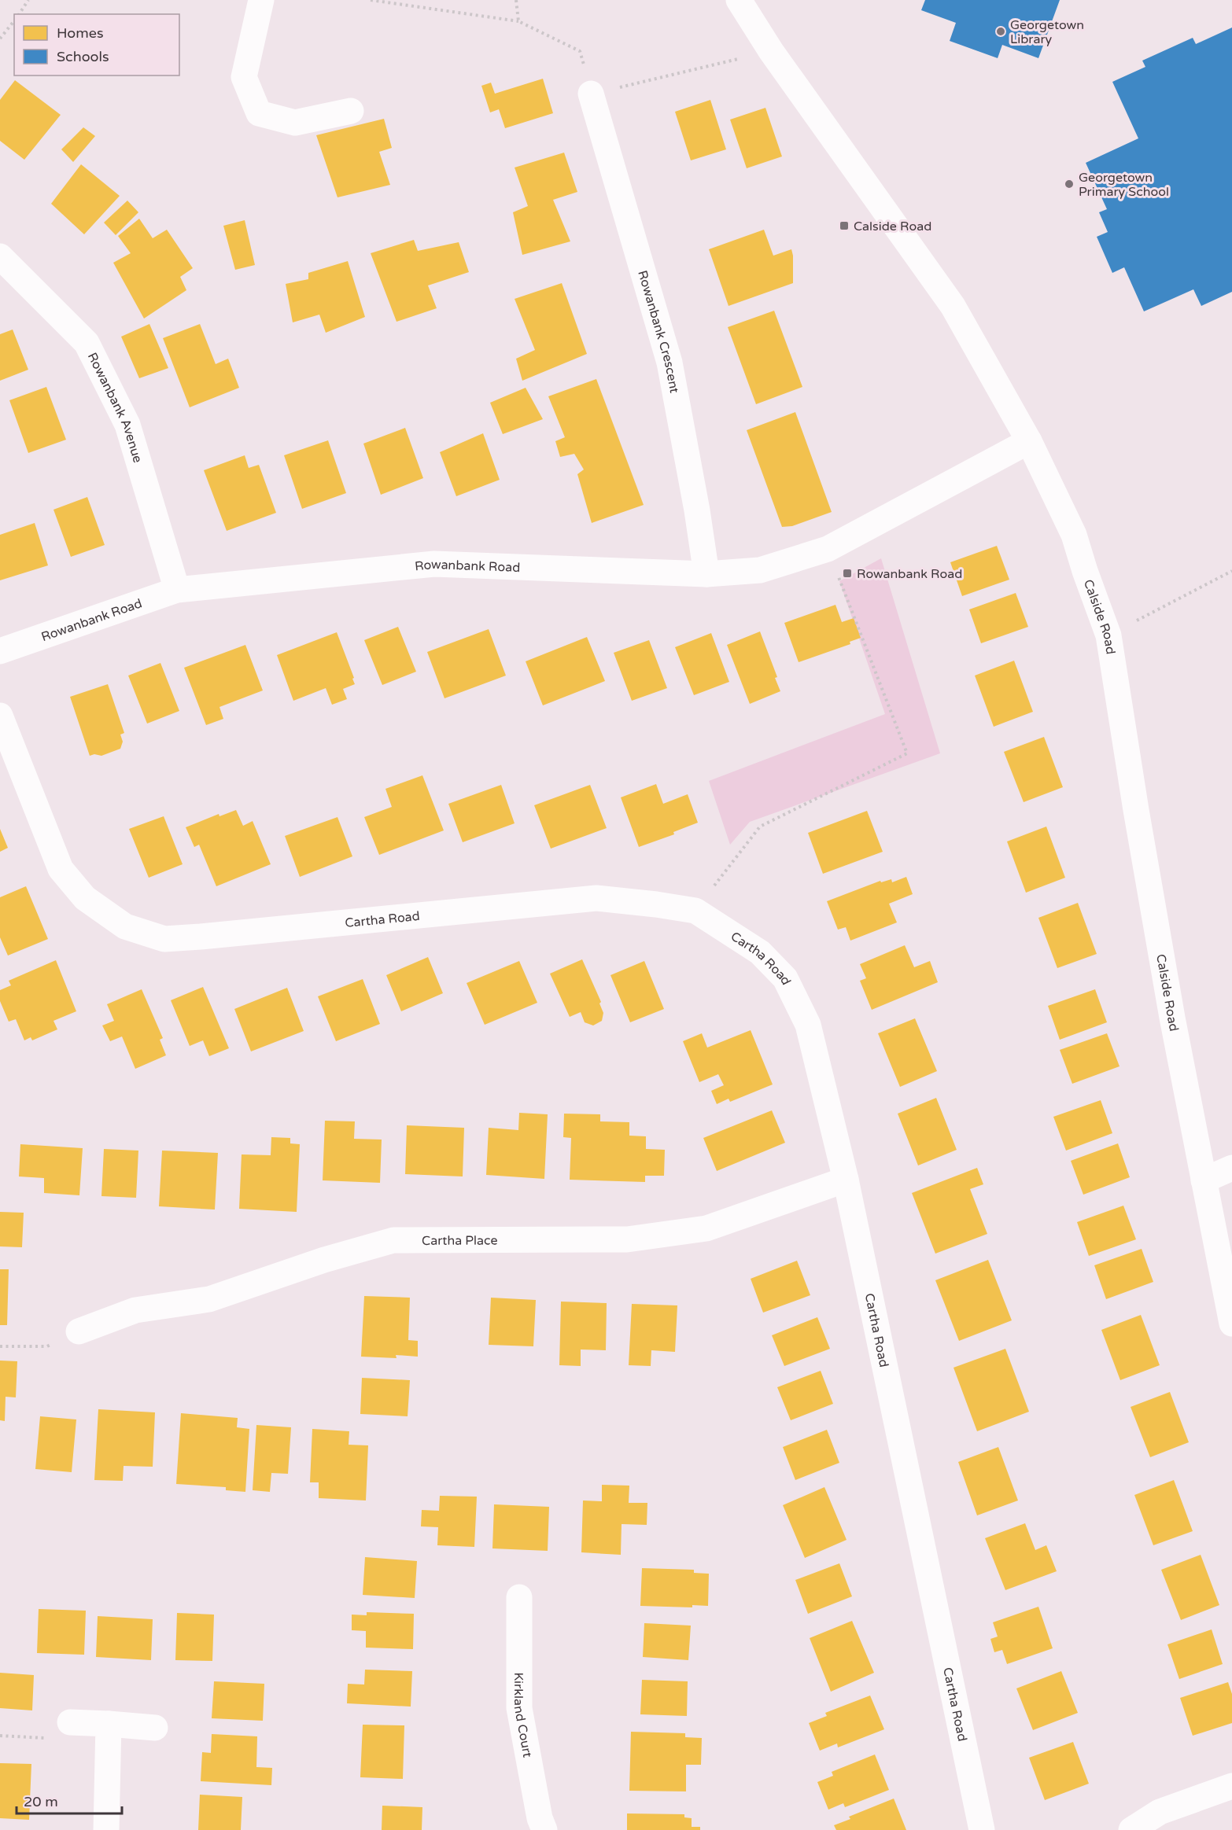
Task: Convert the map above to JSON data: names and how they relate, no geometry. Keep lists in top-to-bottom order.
{
  "streets": {
    "street": [
      "Rowanbank Crescent",
      "Rowanbank Avenue",
      "Rowanbank Road",
      "Calside Road",
      "Cartha Road",
      "Cartha Place",
      "Kirkland Court"
    ]
  },
  "crossings": [
    ["Rowanbank Crescent", "Rowanbank Road"],
    ["Rowanbank Avenue", "Rowanbank Road"],
    ["Rowanbank Road", "Calside Road"],
    ["Cartha Road", "Cartha Place"]
  ],
  "places": {
    "other": ["Georgetown Library", "Georgetown Primary School"],
    "transit": ["Calside Road", "Rowanbank Road"]
  },
  "legend": ["Homes", "Schools"],
  "scale_bar": "20 m"
}
